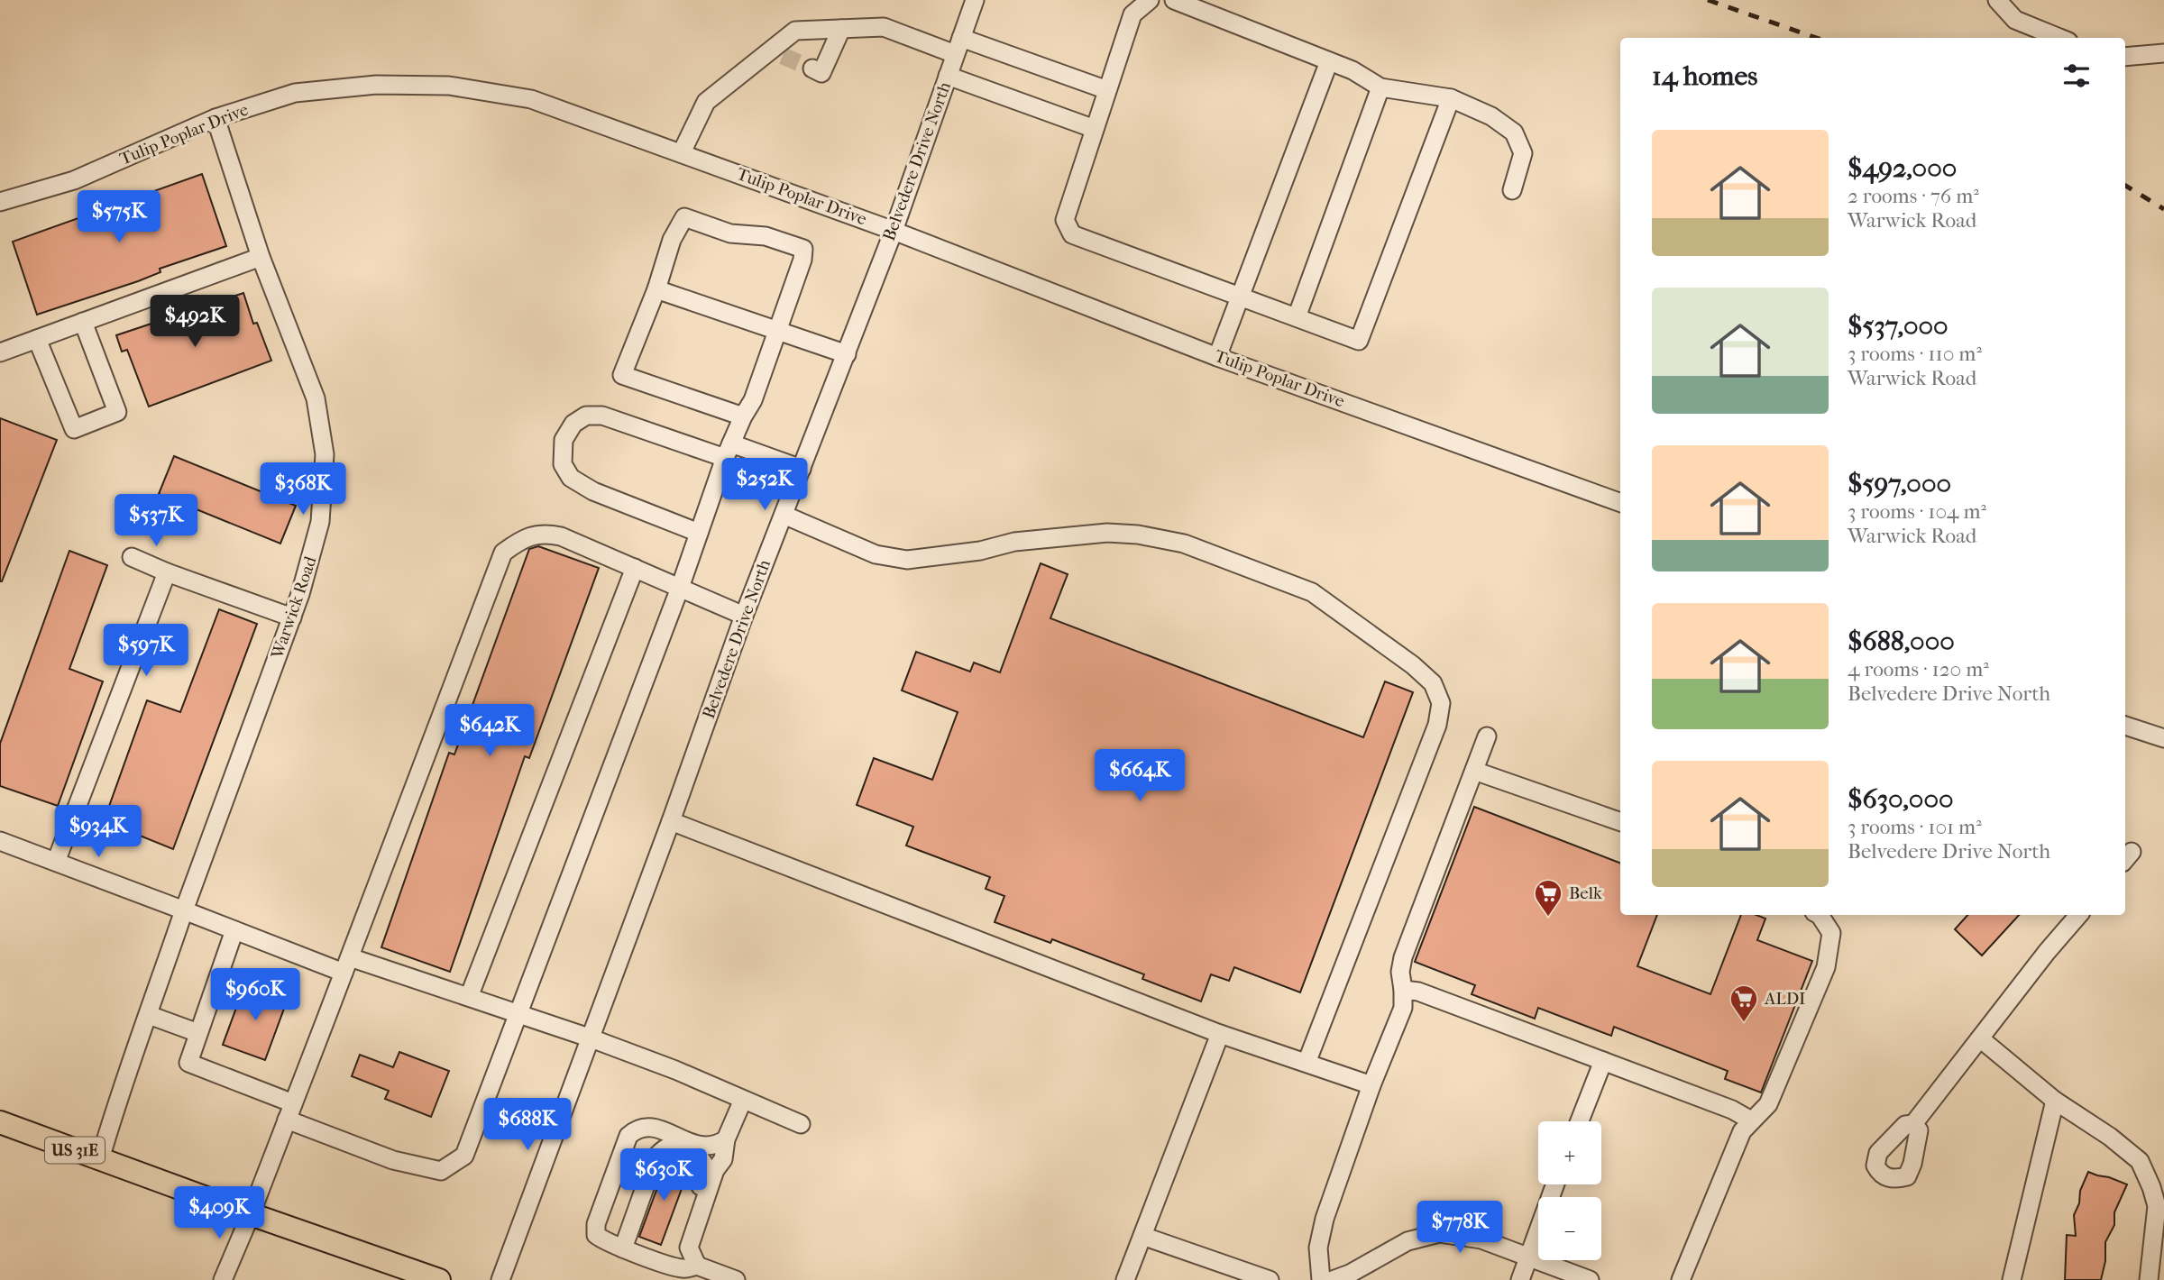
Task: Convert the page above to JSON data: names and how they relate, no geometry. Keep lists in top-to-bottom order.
{
  "streets": {
    "main road": ["US 31E"],
    "street": ["Tulip Poplar Drive", "Belvedere Drive North", "Warwick Road"]
  },
  "crossings": [
    ["Tulip Poplar Drive", "Belvedere Drive North"],
    ["Tulip Poplar Drive", "Warwick Road"],
    ["Warwick Road", "US 31E"]
  ],
  "places": {
    "supermarket": ["Belk", "ALDI"]
  },
  "page": {
    "heading": "14 homes",
    "list": [
      {
        "name": "$492,000",
        "note": "2 rooms · 76 m² · Warwick Road"
      },
      {
        "name": "$537,000",
        "note": "3 rooms · 110 m² · Warwick Road"
      },
      {
        "name": "$597,000",
        "note": "3 rooms · 104 m² · Warwick Road"
      },
      {
        "name": "$688,000",
        "note": "4 rooms · 120 m² · Belvedere Drive North"
      },
      {
        "name": "$630,000",
        "note": "3 rooms · 101 m² · Belvedere Drive North"
      }
    ],
    "price": [
      "$575K",
      "$492K",
      "$252K",
      "$368K",
      "$537K",
      "$597K",
      "$642K",
      "$664K",
      "$934K",
      "$960K",
      "$688K",
      "$630K",
      "$409K",
      "$778K"
    ],
    "map_buttons": ["+", "−"]
  }
}
